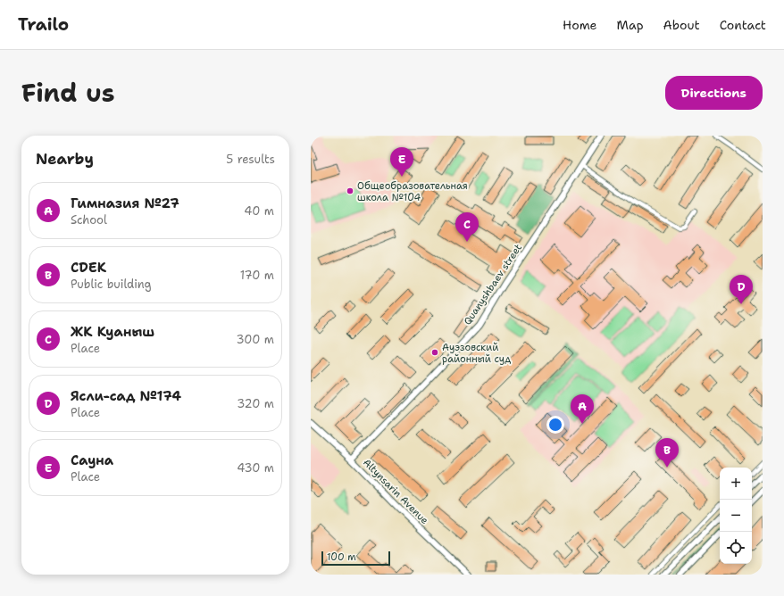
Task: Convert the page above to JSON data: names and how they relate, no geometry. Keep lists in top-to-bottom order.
{
  "streets": {
    "street": ["Quanyshbaev street", "Altynsarin Avenue"]
  },
  "crossings": [
    ["Quanyshbaev street", "Altynsarin Avenue"]
  ],
  "places": ["Общеобразовательная школа №104", "Ауэзовский районный суд"],
  "scale_bar": "100 m",
  "page": {
    "header": "Trailo",
    "nav": [
      "Home",
      "Map",
      "About",
      "Contact"
    ],
    "title": "Find us",
    "buttons": "Directions",
    "heading": ["Nearby", "5 results"],
    "pins": [
      "E",
      "C",
      "D",
      "A",
      "B"
    ],
    "list": [
      {
        "mark": "A",
        "name": "Гимназия №27",
        "note": "School",
        "value": "40 m"
      },
      {
        "mark": "B",
        "name": "CDEK",
        "note": "Public building",
        "value": "170 m"
      },
      {
        "mark": "C",
        "name": "ЖК Куаныш",
        "note": "Place",
        "value": "300 m"
      },
      {
        "mark": "D",
        "name": "Ясли-сад №174",
        "note": "Place",
        "value": "320 m"
      },
      {
        "mark": "E",
        "name": "Сауна",
        "note": "Place",
        "value": "430 m"
      }
    ],
    "map_buttons": ["+", "−"],
    "scale": "100 m"
  }
}
